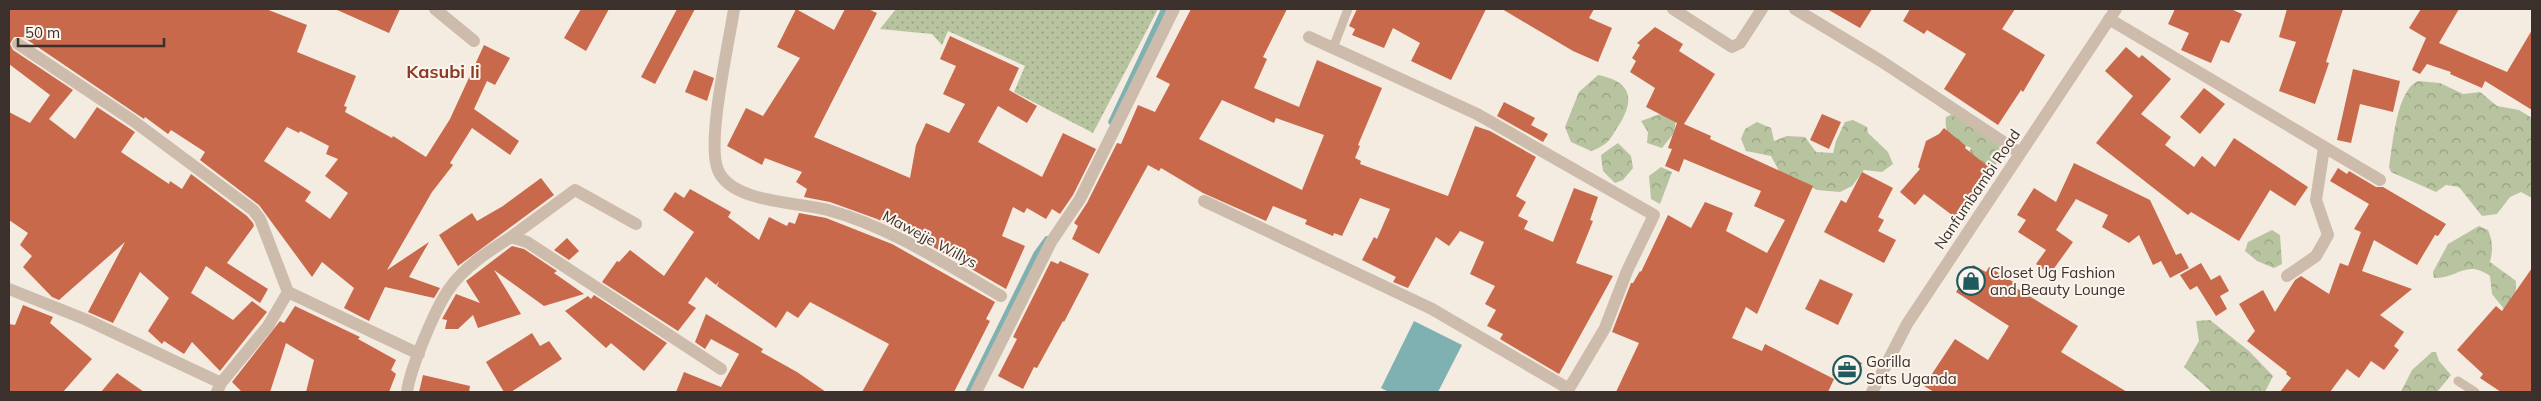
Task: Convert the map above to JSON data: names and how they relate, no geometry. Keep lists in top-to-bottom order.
{
  "streets": {
    "street": ["Nanfumbambi Road", "Mawejje Willys"]
  },
  "districts": ["Kasubi Ii"],
  "places": {
    "shop": ["Closet Ug Fashion and Beauty Lounge"],
    "office": ["Gorilla Sats Uganda"]
  },
  "scale_bar": "50 m"
}
